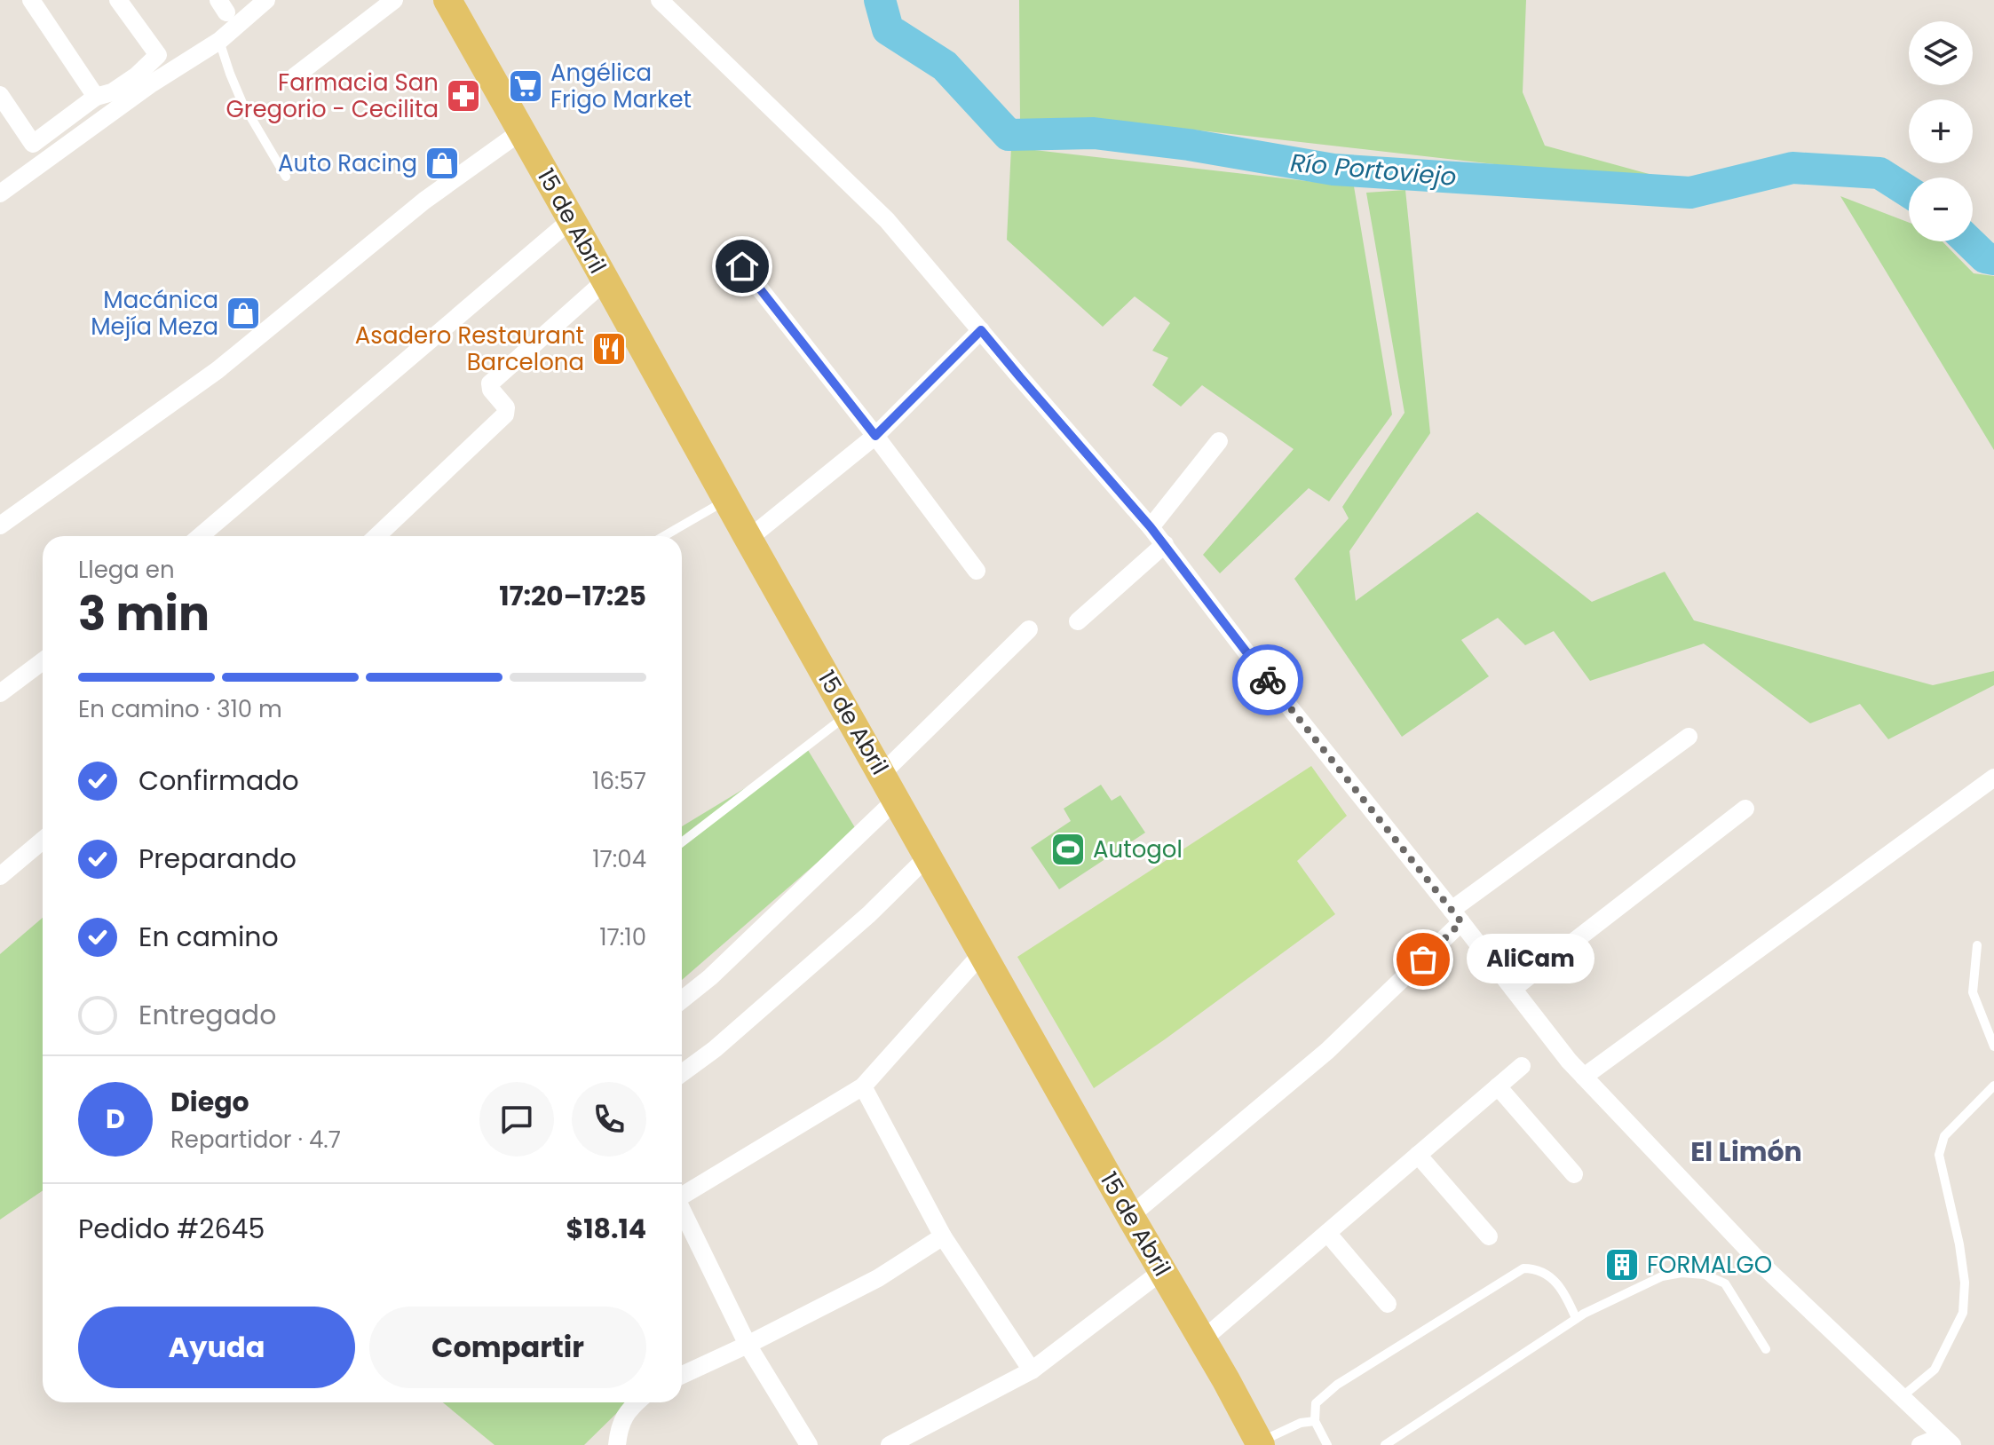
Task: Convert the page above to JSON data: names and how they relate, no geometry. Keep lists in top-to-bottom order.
{
  "streets": {
    "main road": ["15 de Abril"]
  },
  "districts": ["El Limón"],
  "water": ["Río Portoviejo"],
  "places": {
    "supermarket": ["Angélica Frigo Market"],
    "pharmacy": ["Farmacia San Gregorio - Cecilita"],
    "shop": ["Auto Racing", "Macánica Mejía Meza"],
    "restaurant": ["Asadero Restaurant Barcelona"],
    "sports": ["Autogol"],
    "other": ["AliCam"],
    "building": ["FORMALGO"]
  },
  "page": {
    "map_buttons": ["+", "−"],
    "heading": ["3 min", "Llega en", "17:20–17:25"],
    "panel": [
      "Diego",
      "Repartidor · 4.7",
      "Pedido #2645",
      "$18.14"
    ],
    "bar": "En camino · 310 m",
    "list": [
      ["Confirmado", "16:57"],
      ["Preparando", "17:04"],
      ["En camino", "17:10"],
      "Entregado"
    ],
    "bubble": "AliCam",
    "round": "D",
    "buttons": ["Ayuda", "Compartir"]
  }
}
